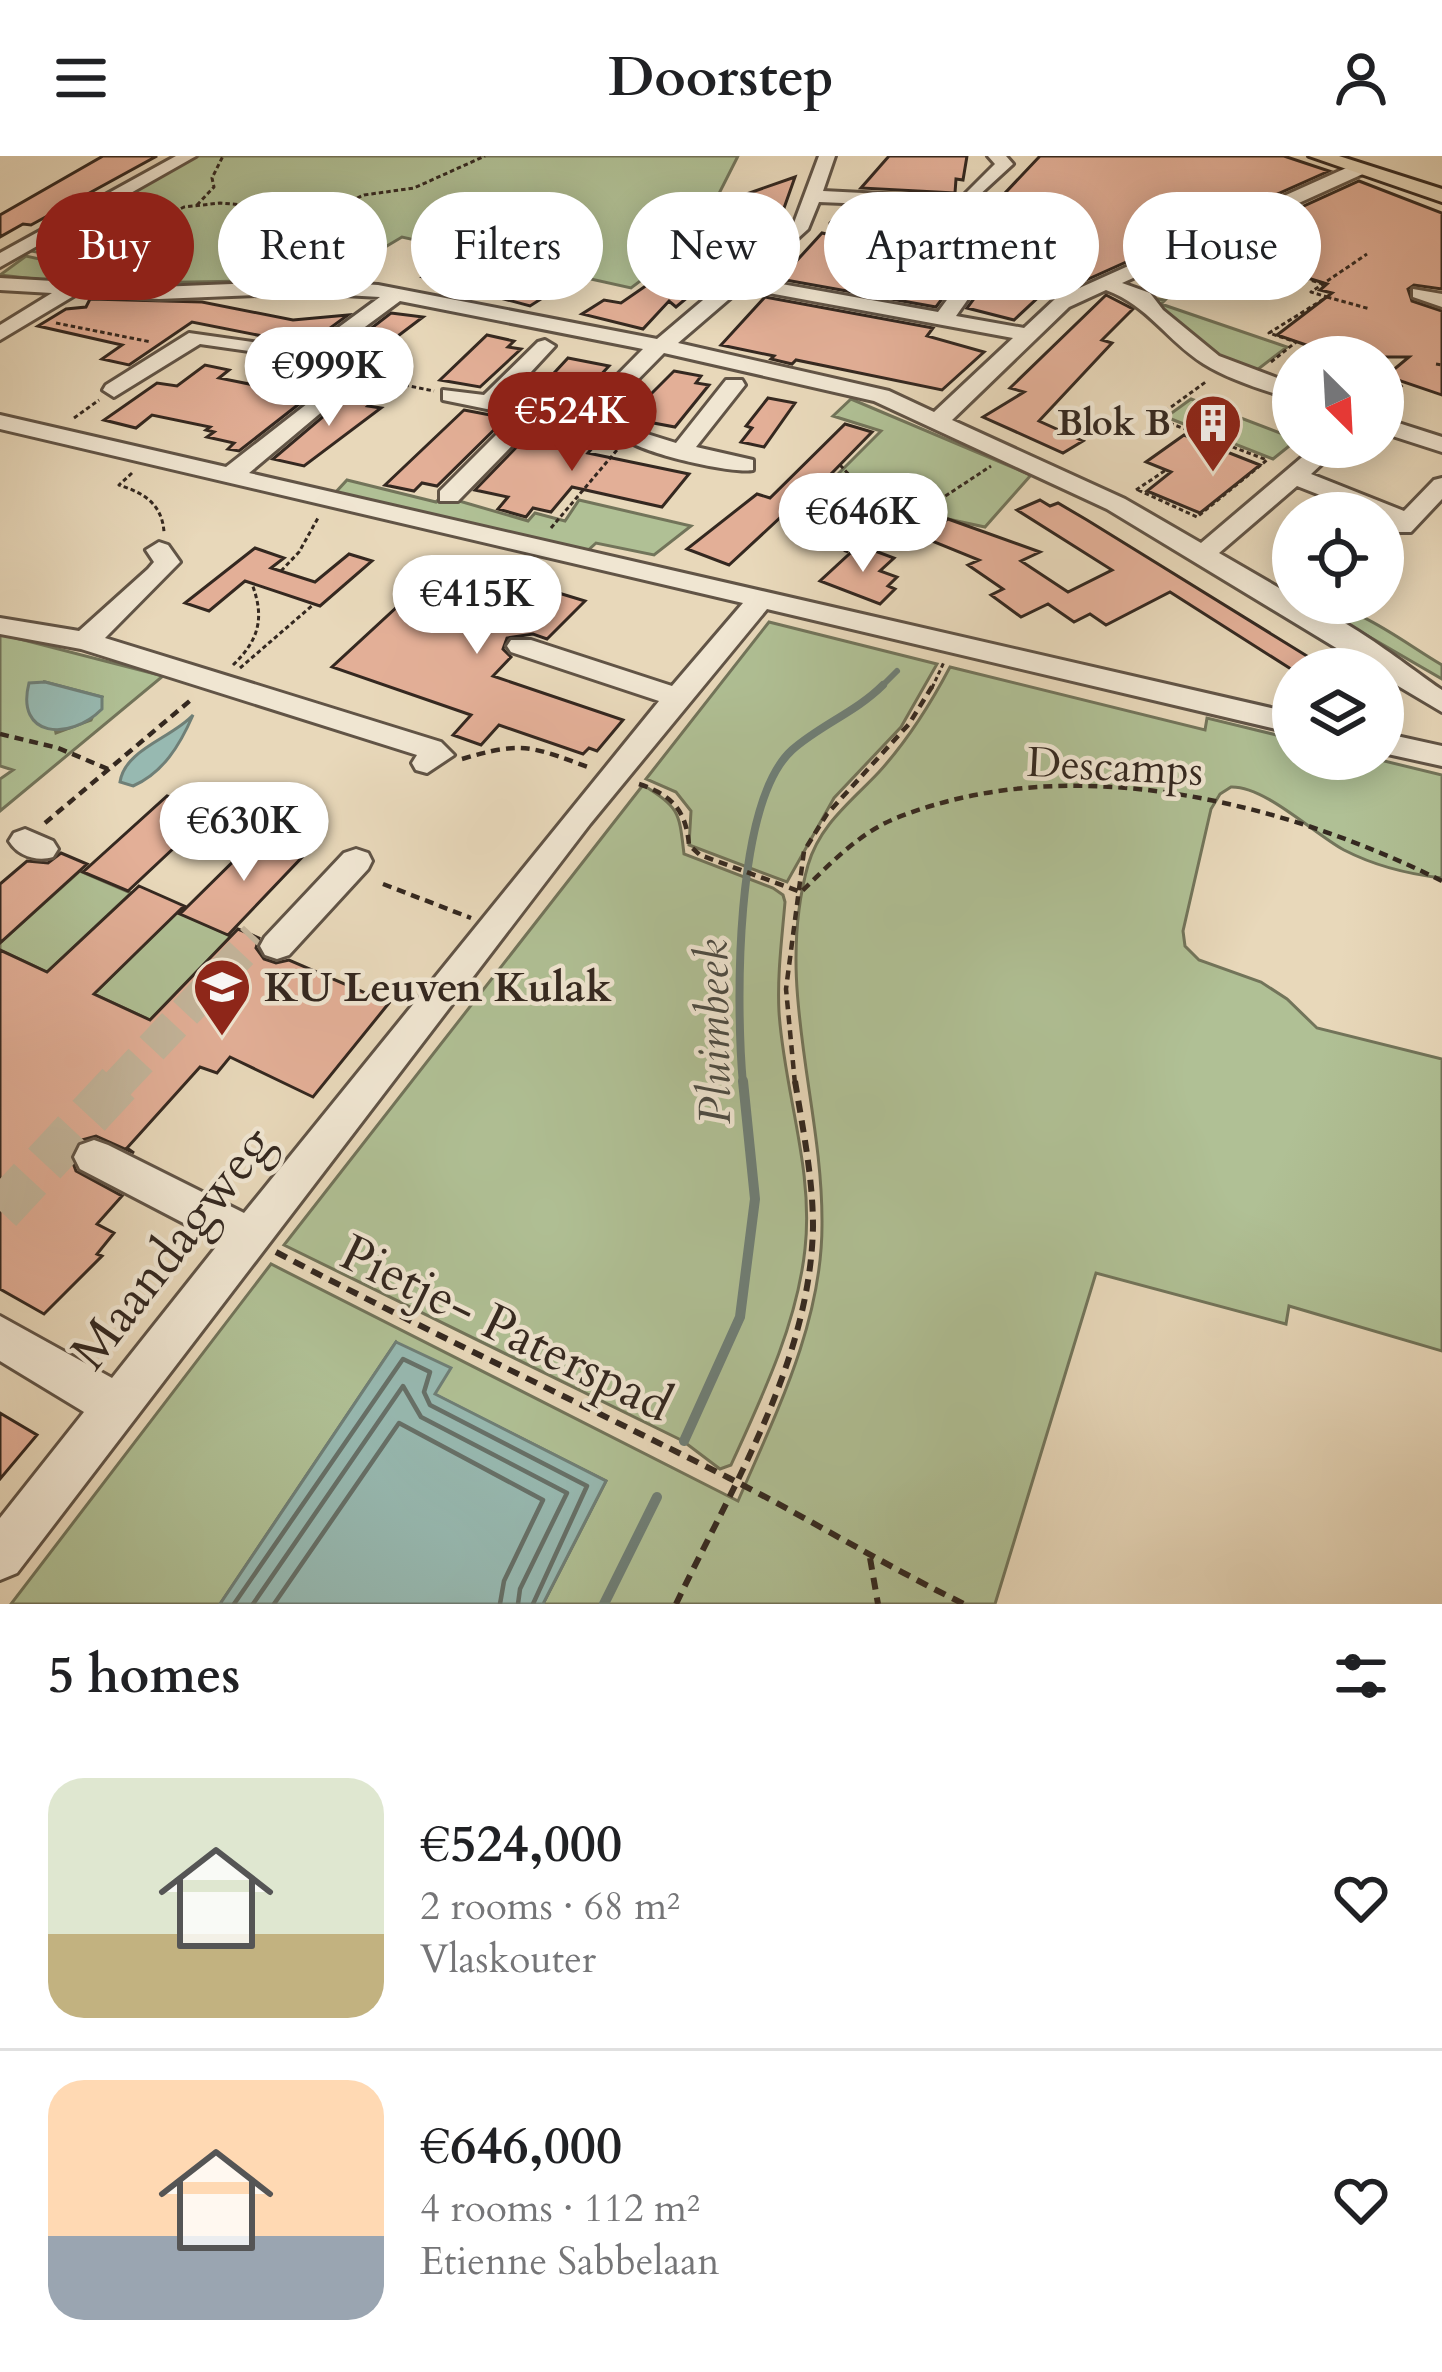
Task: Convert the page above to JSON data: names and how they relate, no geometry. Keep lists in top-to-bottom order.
{
  "streets": {
    "street": ["Maandagweg"],
    "path": ["Descamps", "Pietje- Paterspad"]
  },
  "crossings": [
    ["Maandagweg", "Pietje- Paterspad"]
  ],
  "water": ["Pluimbeek"],
  "places": {
    "building": ["Blok B"],
    "school or university": ["KU Leuven Kulak"]
  },
  "north": "bottom right",
  "page": {
    "header": "Doorstep",
    "chip": [
      "Buy",
      "Rent",
      "Filters",
      "New",
      "Apartment",
      "House"
    ],
    "price": [
      "€999K",
      "€524K",
      "€646K",
      "€415K",
      "€630K"
    ],
    "heading": "5 homes",
    "list": [
      {
        "name": "€524,000",
        "note": "2 rooms · 68 m² · Vlaskouter"
      },
      {
        "name": "€646,000",
        "note": "4 rooms · 112 m² · Etienne Sabbelaan"
      }
    ]
  }
}
